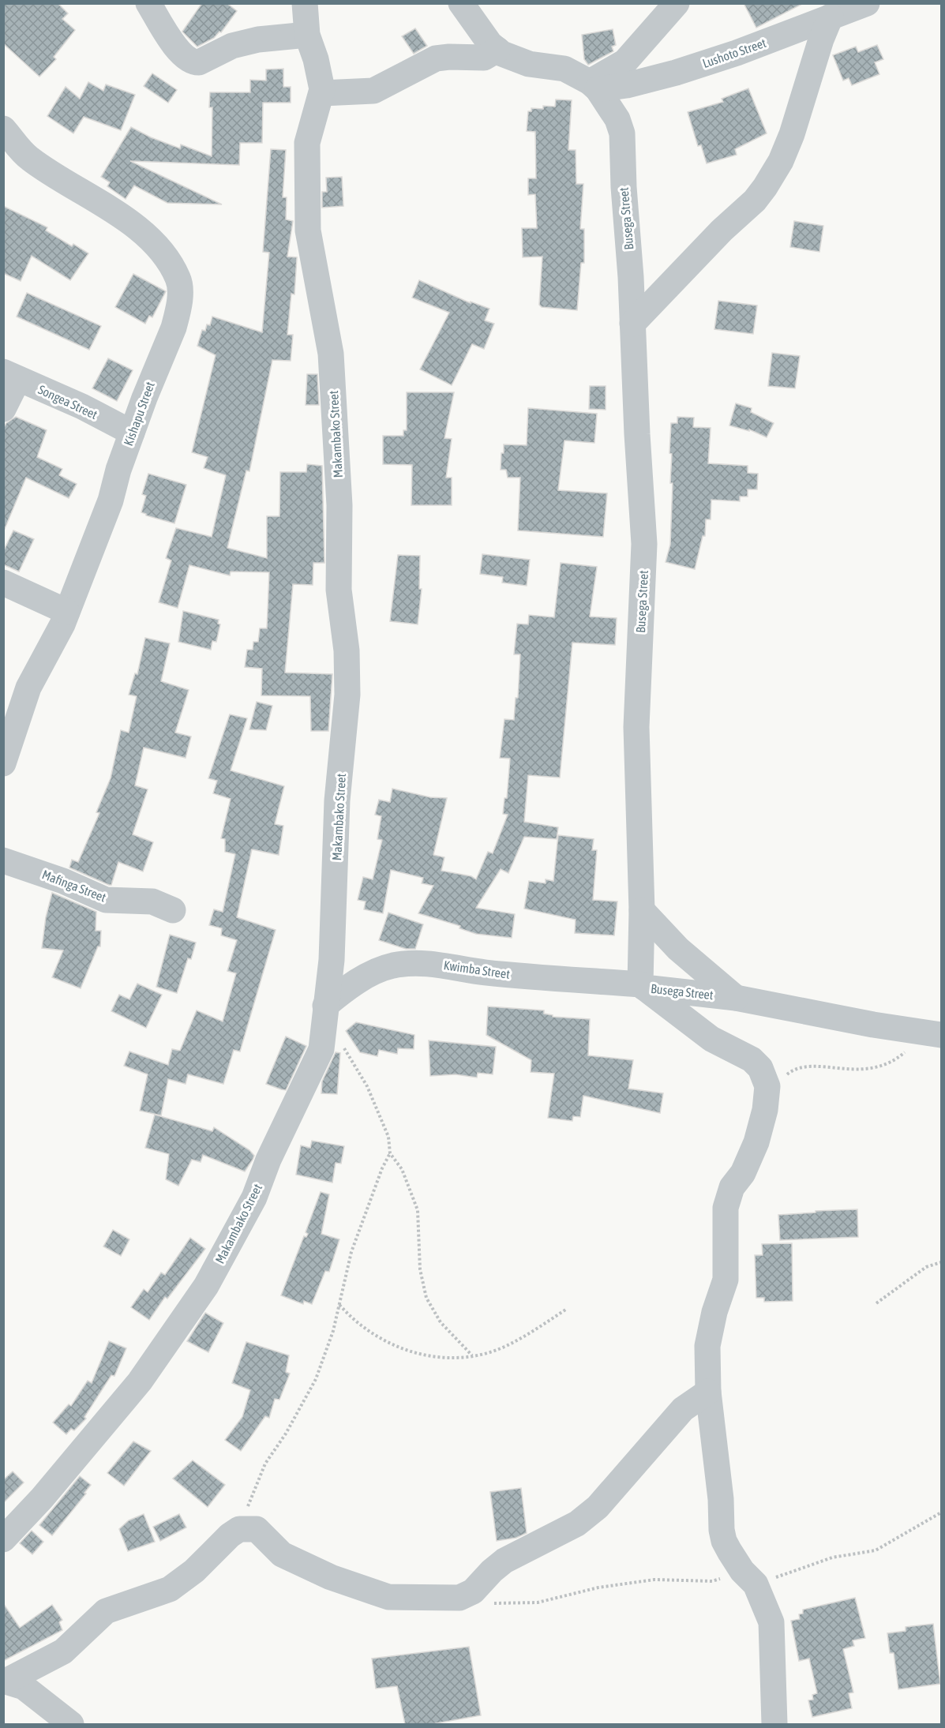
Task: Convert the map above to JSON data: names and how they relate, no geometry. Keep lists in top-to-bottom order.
{
  "streets": {
    "street": [
      "Lushoto Street",
      "Busega Street",
      "Songea Street",
      "Kishapu Street",
      "Makambako Street",
      "Mafinga Street",
      "Kwimba Street"
    ]
  },
  "crossings": [
    ["Lushoto Street", "Busega Street"],
    ["Busega Street", "Kwimba Street"],
    ["Songea Street", "Kishapu Street"],
    ["Makambako Street", "Kwimba Street"]
  ]
}
